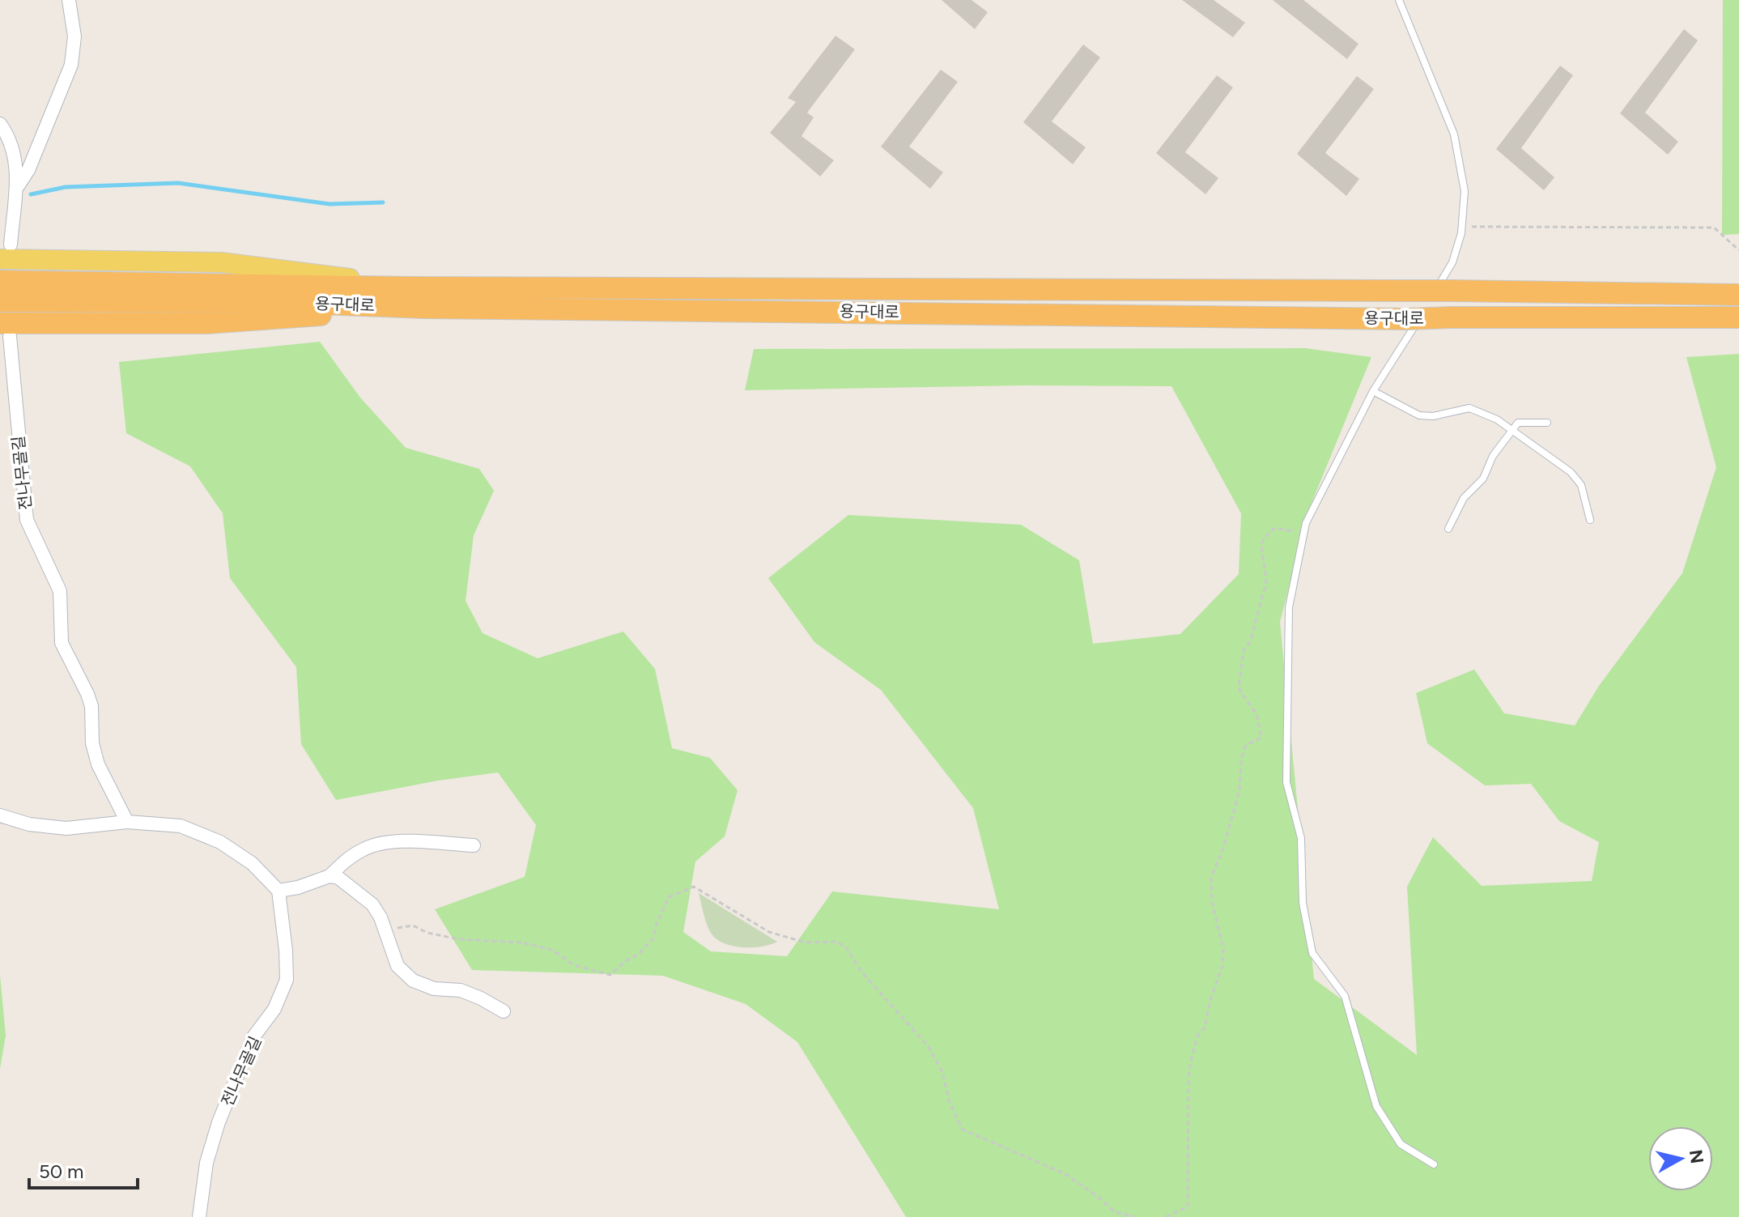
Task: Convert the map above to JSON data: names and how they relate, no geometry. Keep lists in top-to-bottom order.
{
  "streets": {
    "highway": ["용구대로"],
    "street": ["전나무골길"]
  },
  "scale_bar": "50 m",
  "north": "right"
}
